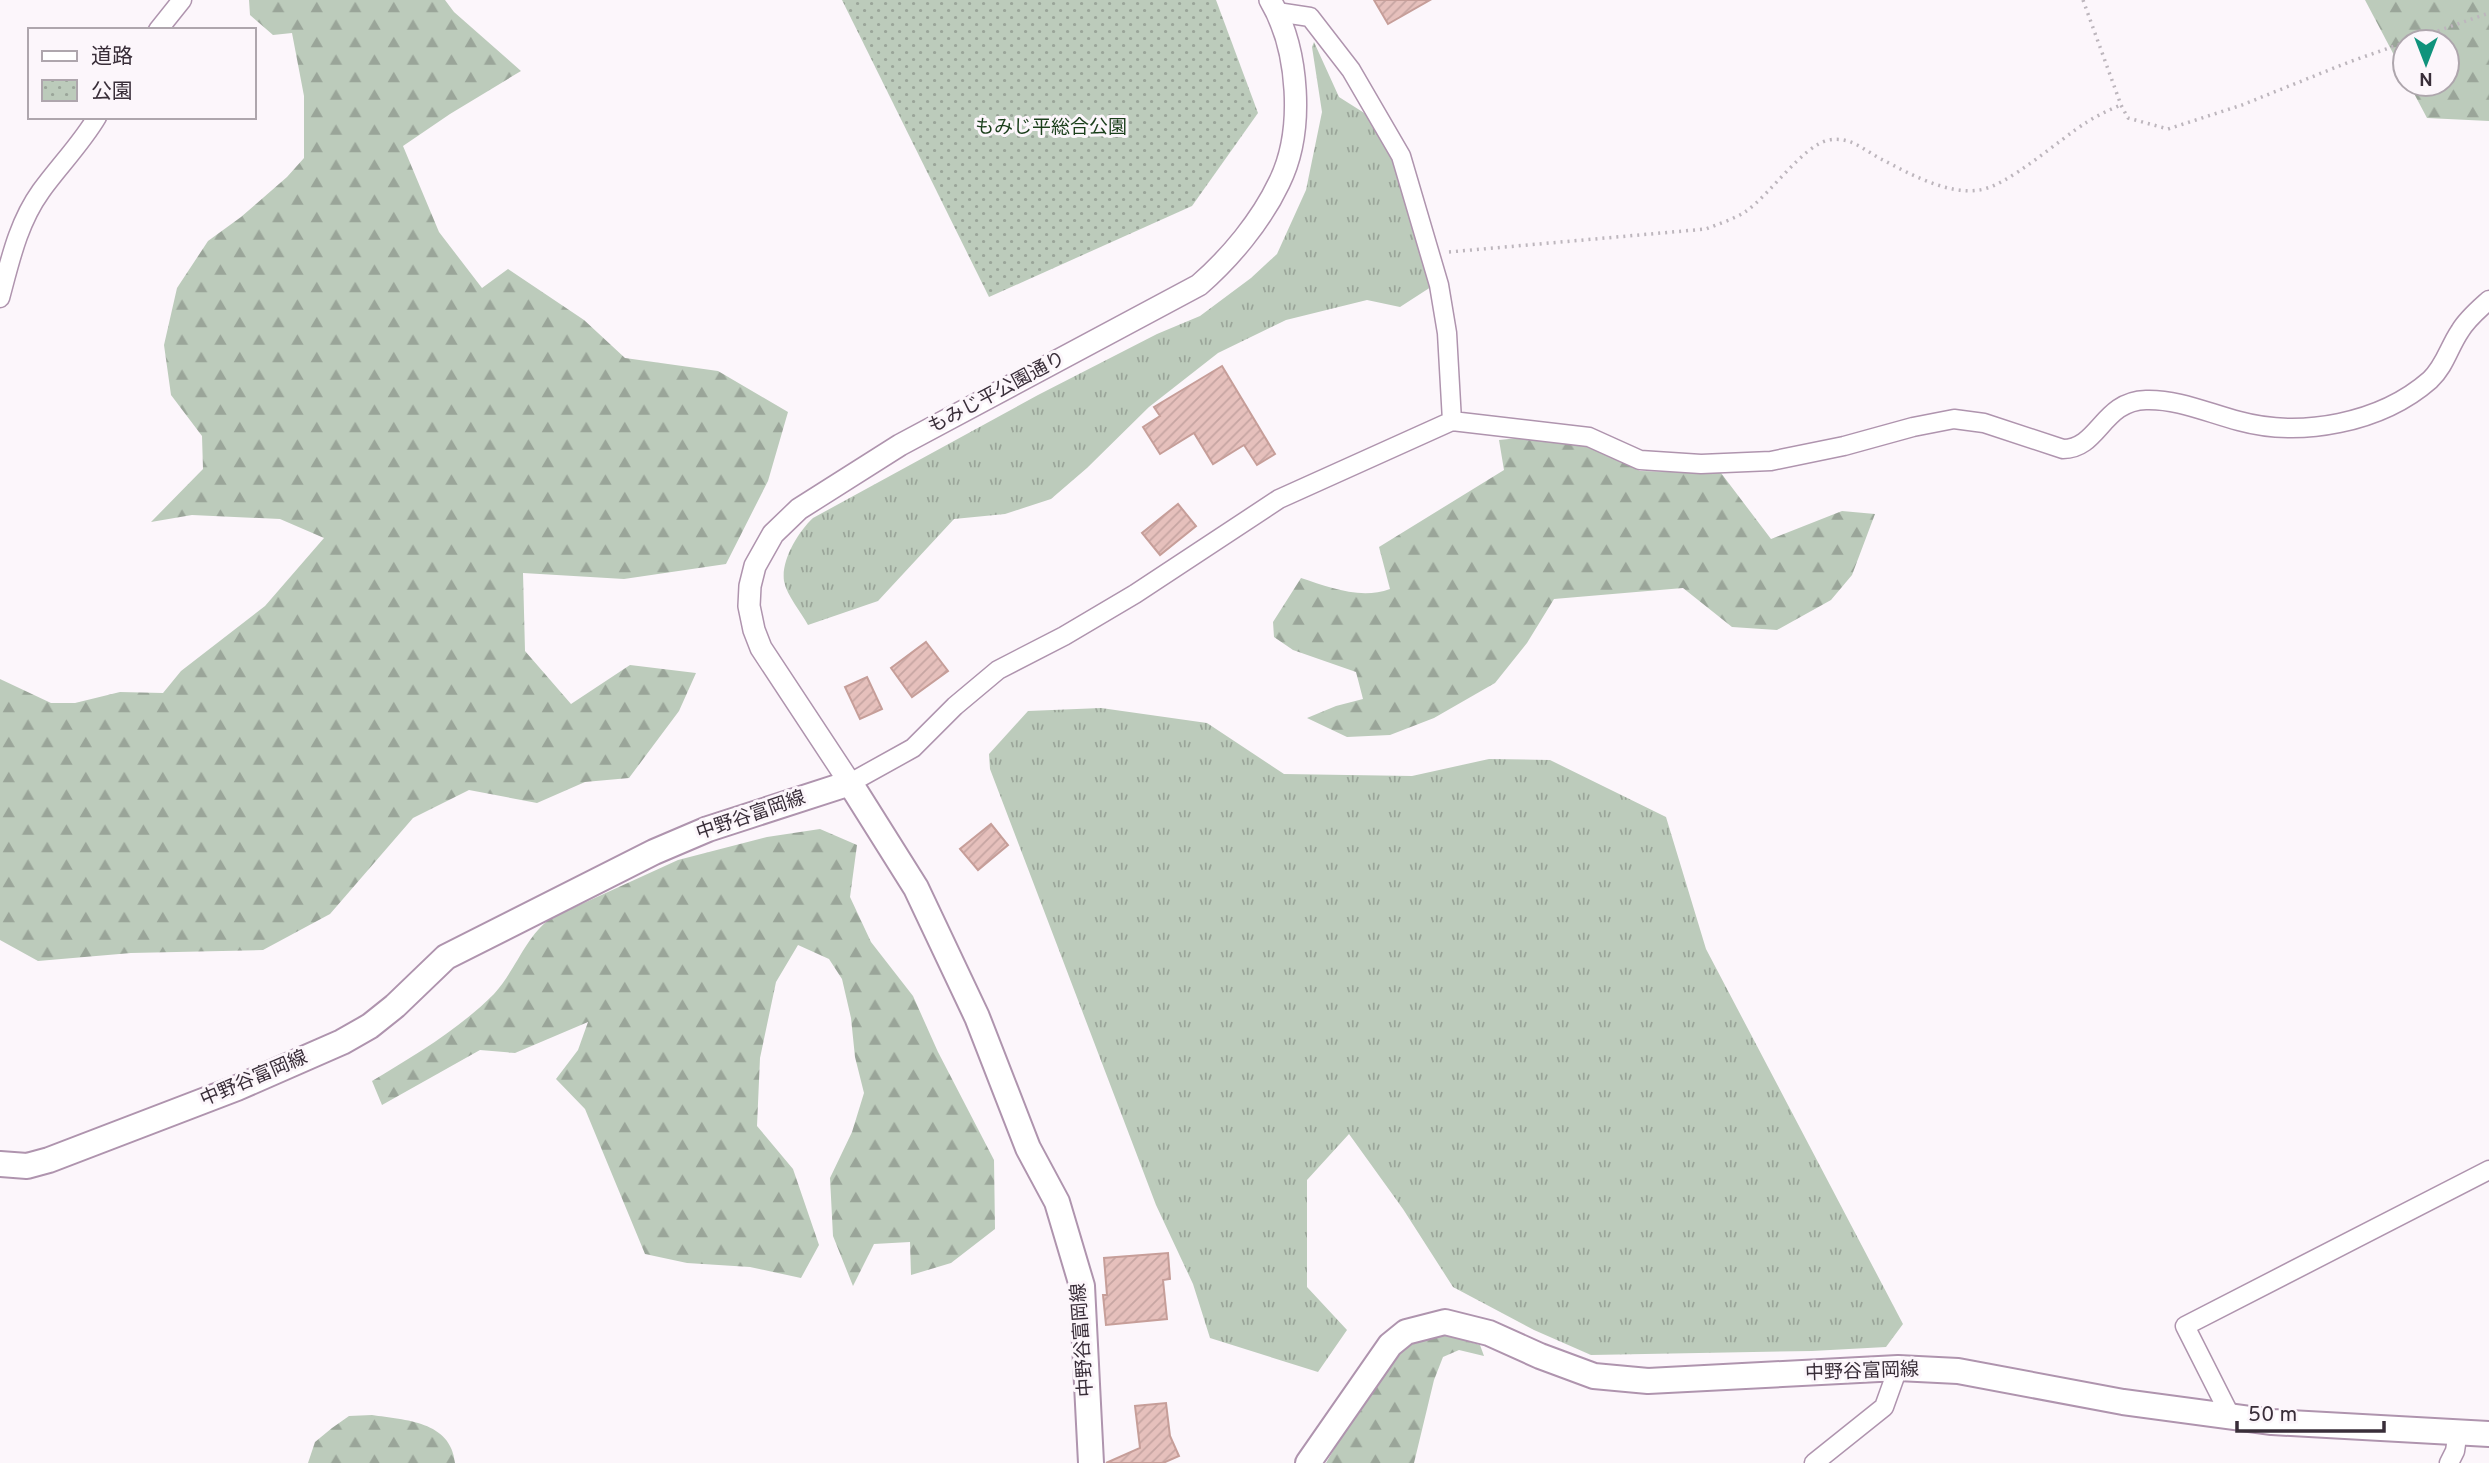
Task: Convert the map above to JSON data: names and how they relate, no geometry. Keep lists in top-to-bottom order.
{
  "streets": {
    "main road": ["中野谷富岡線"],
    "street": ["もみじ平公園通り"]
  },
  "crossings": [
    ["もみじ平公園通り", "中野谷富岡線"]
  ],
  "parks": ["もみじ平総合公園"],
  "legend": ["道路", "公園"],
  "scale_bar": "50 m",
  "north": "bottom"
}
